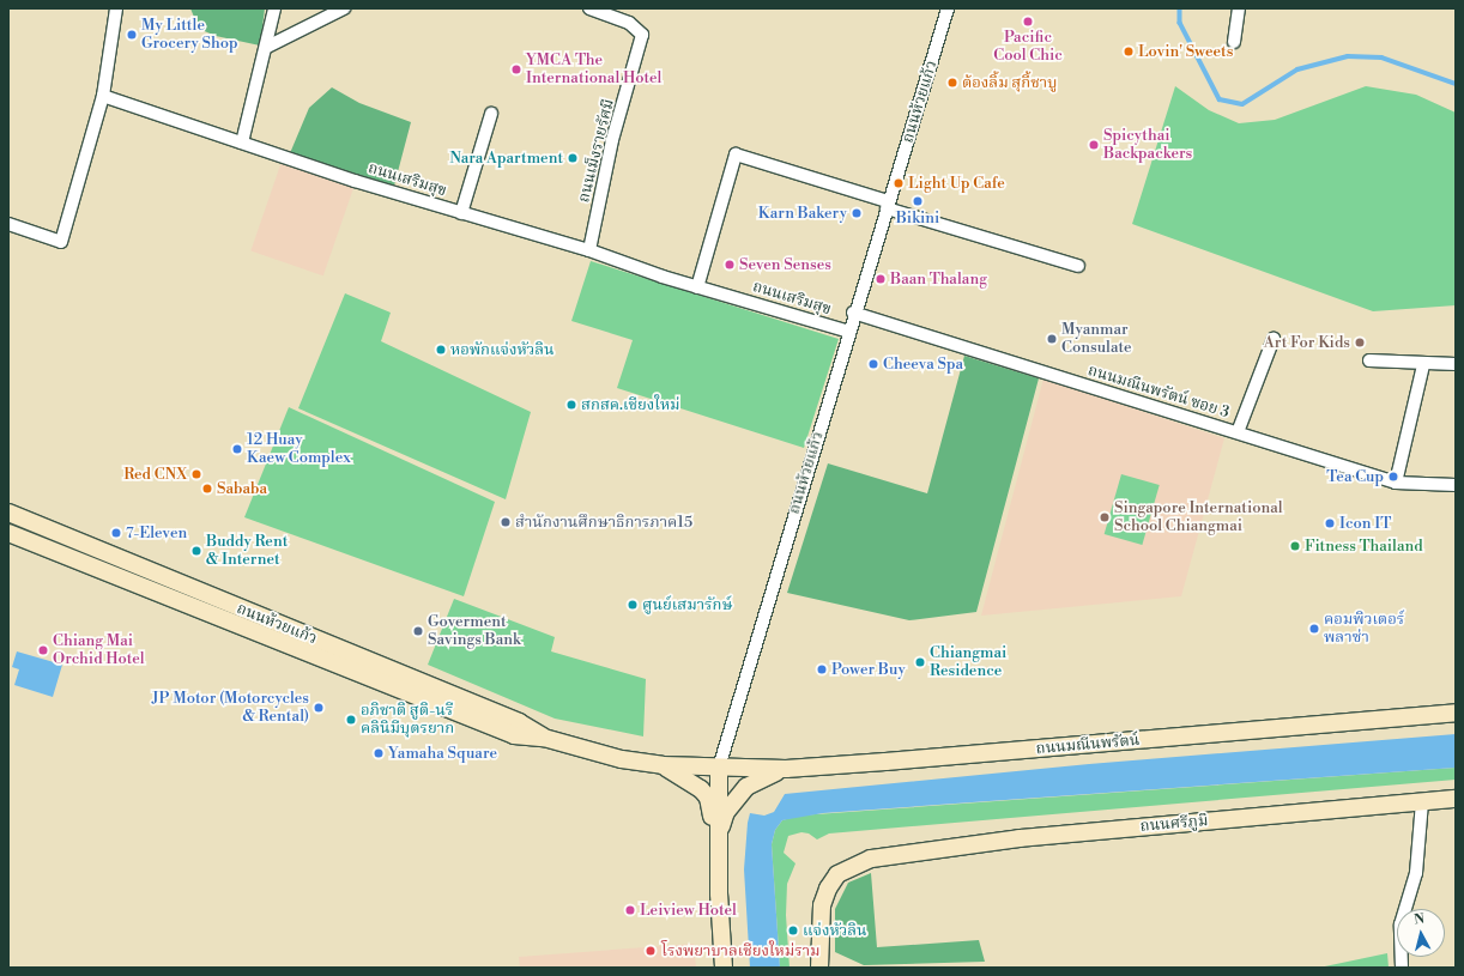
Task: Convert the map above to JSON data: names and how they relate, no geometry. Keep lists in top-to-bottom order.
{
  "streets": {
    "main road": ["ถนนห้วยแก้ว", "ถนนมณีนพรัตน์", "ถนนศรีภูมิ"],
    "street": ["ถนนเม็งรายรัศมี", "ถนนเสริมสุข", "ถนนมณีนพรัตน์ ซอย 3"]
  },
  "crossings": [
    ["ถนนห้วยแก้ว", "ถนนเสริมสุข"],
    ["ถนนห้วยแก้ว", "ถนนมณีนพรัตน์ ซอย 3"],
    ["ถนนห้วยแก้ว", "ถนนมณีนพรัตน์"],
    ["ถนนเม็งรายรัศมี", "ถนนเสริมสุข"]
  ],
  "places": [
    "Pacific Cool Chic",
    "My Little Grocery Shop",
    "Lovin' Sweets",
    "YMCA The International Hotel",
    "ต้องลิ้ม สุกี้ชาบู",
    "Spicythai Backpackers",
    "Nara Apartment",
    "Light Up Cafe",
    "Bikini",
    "Karn Bakery",
    "Seven Senses",
    "Baan Thalang",
    "Myanmar Consulate",
    "Art For Kids",
    "หอพักแจ่งหัวลิน",
    "Cheeva Spa",
    "สกสค.เชียงใหม่",
    "12 Huay Kaew Complex",
    "Red CNX",
    "Tea Cup",
    "Sababa",
    "Singapore International School Chiangmai",
    "สำนักงานศึกษาธิการภาค15",
    "Icon IT",
    "7-Eleven",
    "Fitness Thailand",
    "Buddy Rent & Internet",
    "ศูนย์เสมารักษ์",
    "คอมพิวเตอร์ พลาซ่า",
    "Goverment Savings Bank",
    "Chiang Mai Orchid Hotel",
    "Chiangmai Residence",
    "Power Buy",
    "JP Motor (Motorcycles & Rental)",
    "อภิชาติ สูติ-นรี คลินิมีบุตรยาก",
    "Yamaha Square",
    "Leiview Hotel",
    "แจ่งหัวลิน",
    "โรงพยาบาลเชียงใหม่ราม"
  ],
  "north": "top"
}
